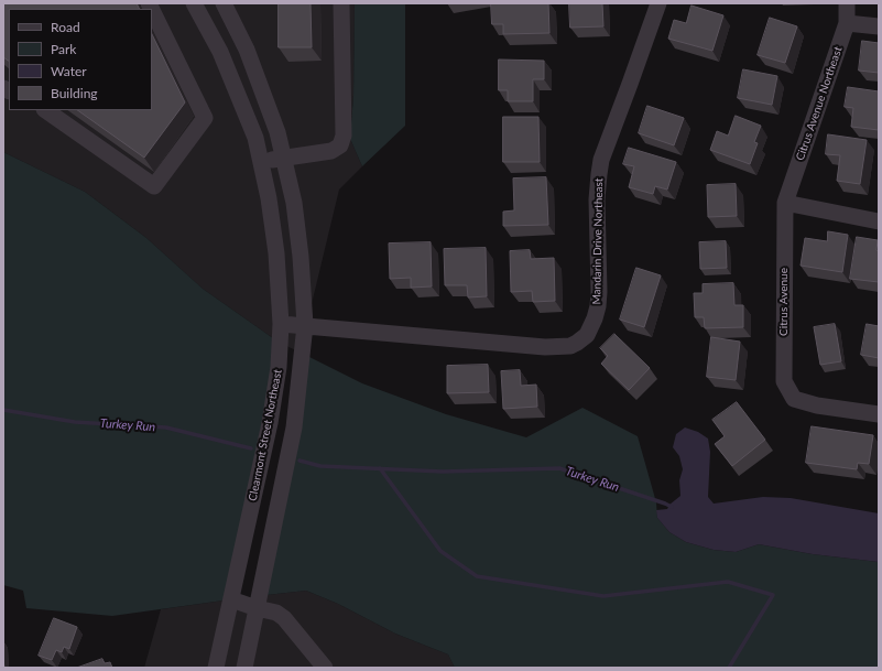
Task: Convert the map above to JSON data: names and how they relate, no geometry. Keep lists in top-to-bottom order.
{
  "streets": {
    "street": [
      "Citrus Avenue Northeast",
      "Mandarin Drive Northeast",
      "Citrus Avenue",
      "Clearmont Street Northeast"
    ]
  },
  "crossings": [
    ["Citrus Avenue Northeast", "Citrus Avenue"],
    ["Mandarin Drive Northeast", "Clearmont Street Northeast"]
  ],
  "water": ["Turkey Run"],
  "legend": [
    "Road",
    "Park",
    "Water",
    "Building"
  ]
}
